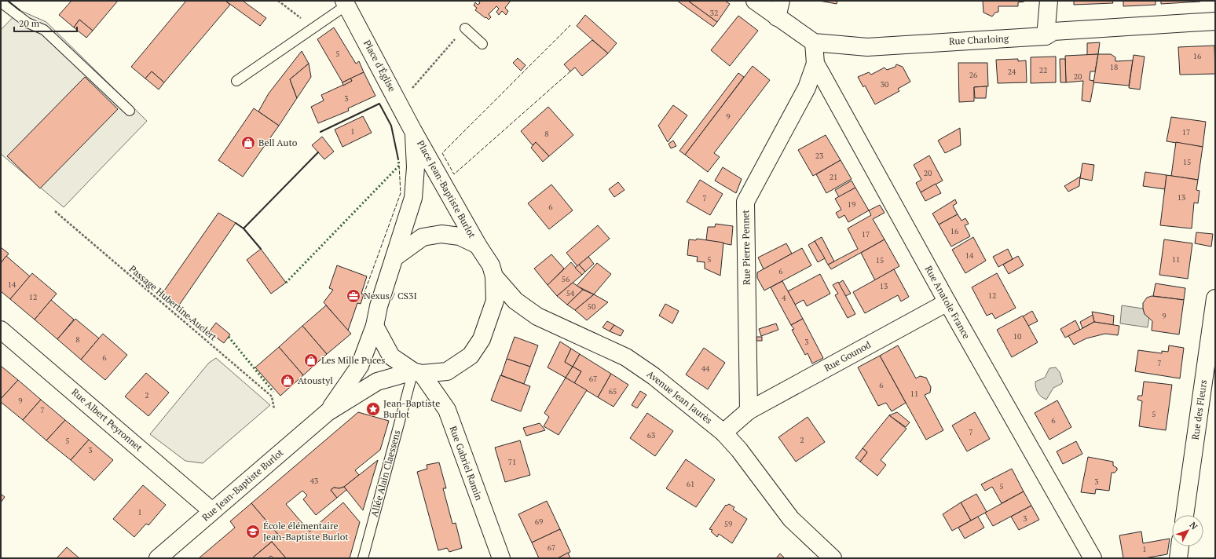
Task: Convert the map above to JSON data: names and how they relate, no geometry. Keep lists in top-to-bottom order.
{
  "streets": {
    "street": [
      "Rue Charloing",
      "Place d'Église",
      "Place Jean-Baptiste Burlot",
      "Rue Pierre Pennet",
      "Rue Anatole France",
      "Rue Gounod",
      "Avenue Jean Jaurès",
      "Rue des Fleurs",
      "Rue Albert Peyronnet",
      "Rue Gabriel Ramin",
      "Rue Jean-Baptiste Burlot"
    ],
    "lane": ["Allée Alain Claessens"],
    "path": ["Passage Hubertine Auclert"]
  },
  "crossings": [
    ["Rue Charloing", "Rue Anatole France"],
    ["Place d'Église", "Place Jean-Baptiste Burlot"],
    ["Place Jean-Baptiste Burlot", "Avenue Jean Jaurès"],
    ["Place Jean-Baptiste Burlot", "Rue Gabriel Ramin"],
    ["Place Jean-Baptiste Burlot", "Allée Alain Claessens"],
    ["Place Jean-Baptiste Burlot", "Rue Jean-Baptiste Burlot"],
    ["Rue Pierre Pennet", "Rue Anatole France"],
    ["Rue Pierre Pennet", "Rue Gounod"],
    ["Rue Anatole France", "Rue Gounod"],
    ["Rue Gounod", "Avenue Jean Jaurès"],
    ["Rue Albert Peyronnet", "Rue Jean-Baptiste Burlot"],
    ["Rue Gabriel Ramin", "Allée Alain Claessens"],
    ["Rue Gabriel Ramin", "Rue Jean-Baptiste Burlot"],
    ["Allée Alain Claessens", "Rue Jean-Baptiste Burlot"]
  ],
  "places": {
    "shop": ["Bell Auto", "Les Mille Puces", "Atoustyl"],
    "office": ["Nexus / CS3I"],
    "place": ["Jean-Baptiste Burlot"],
    "school or university": ["École élémentaire Jean-Baptiste Burlot"]
  },
  "house_numbers": [
    "32",
    "5",
    "16",
    "18",
    "22",
    "24",
    "26",
    "20",
    "30",
    "3",
    "9",
    "1",
    "17",
    "8",
    "23",
    "15",
    "20",
    "21",
    "13",
    "7",
    "19",
    "6",
    "16",
    "17",
    "14",
    "5",
    "11",
    "15",
    "6",
    "56",
    "14",
    "13",
    "54",
    "12",
    "12",
    "4",
    "50",
    "9",
    "10",
    "8",
    "3",
    "6",
    "7",
    "44",
    "67",
    "6",
    "65",
    "11",
    "2",
    "9",
    "7",
    "5",
    "6",
    "7",
    "63",
    "2",
    "5",
    "3",
    "71",
    "43",
    "3",
    "61",
    "5",
    "1",
    "3",
    "69",
    "59",
    "67",
    "1"
  ],
  "scale_bar": "20 m",
  "north": "top right"
}
